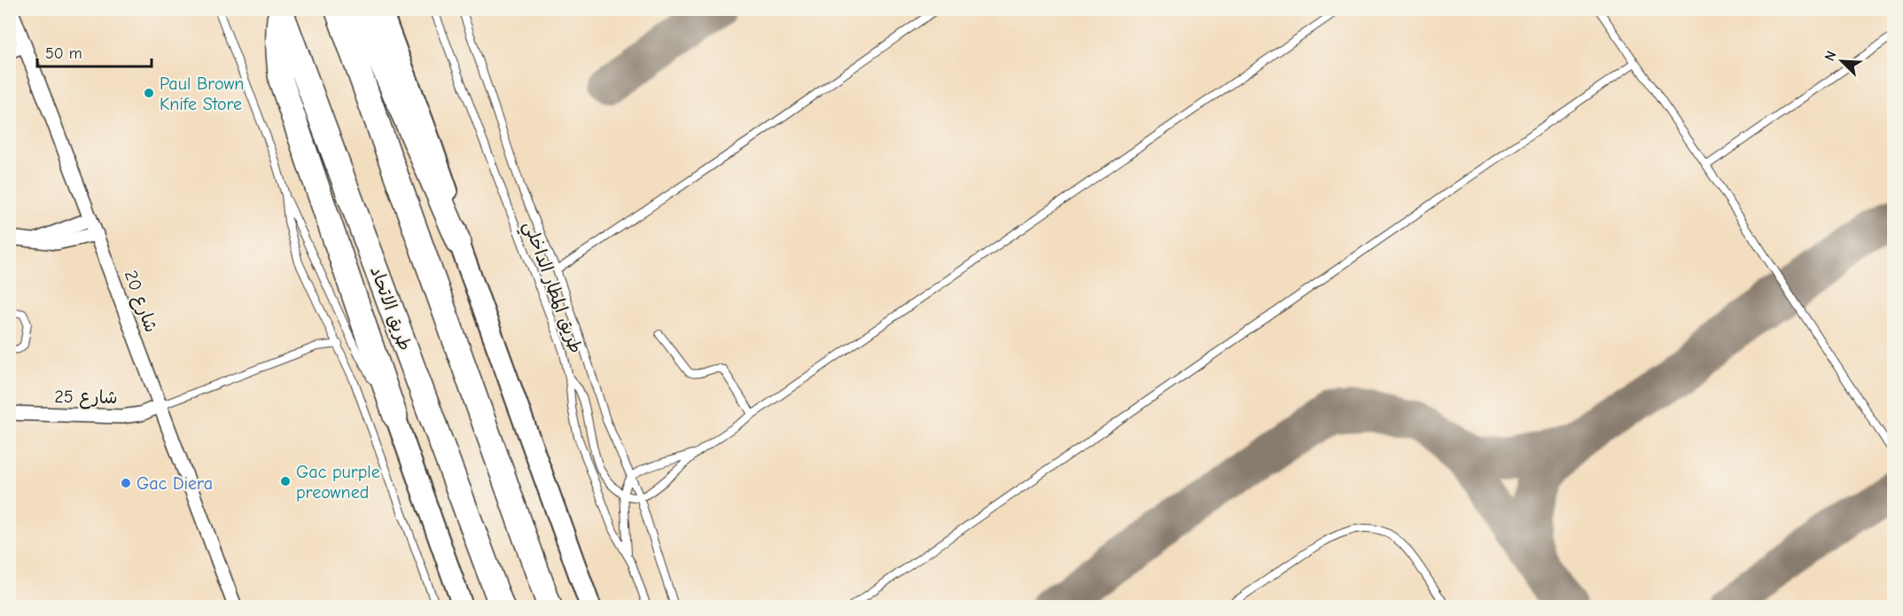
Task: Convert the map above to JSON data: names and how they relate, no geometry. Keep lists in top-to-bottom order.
{
  "streets": {
    "highway": ["طريق الاتحاد"],
    "street": ["شارع 20", "شارع 25"],
    "lane": ["طريق المطار الداخلي"]
  },
  "crossings": [
    ["شارع 20", "شارع 25"]
  ],
  "places": ["Paul Brown Knife Store", "Gac purple preowned", "Gac Diera"],
  "scale_bar": "50 m",
  "north": "top left"
}
